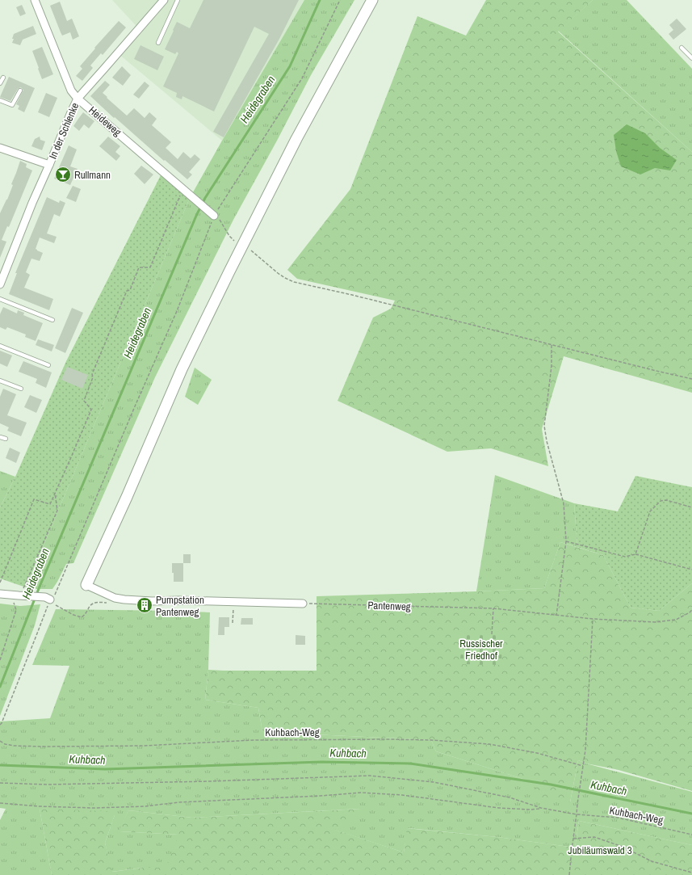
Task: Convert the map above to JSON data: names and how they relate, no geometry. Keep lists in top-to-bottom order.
{
  "streets": {
    "street": ["Heideweg", "In der Schlenke"],
    "path": ["Pantenweg", "Kuhbach-Weg"]
  },
  "crossings": [
    ["Heideweg", "In der Schlenke"]
  ],
  "water": ["Heidegraben", "Kuhbach"],
  "parks": ["Russischer Friedhof", "Jubiläumswald 3"],
  "places": {
    "bar": ["Rullmann"],
    "building": ["Pumpstation Pantenweg"]
  }
}
